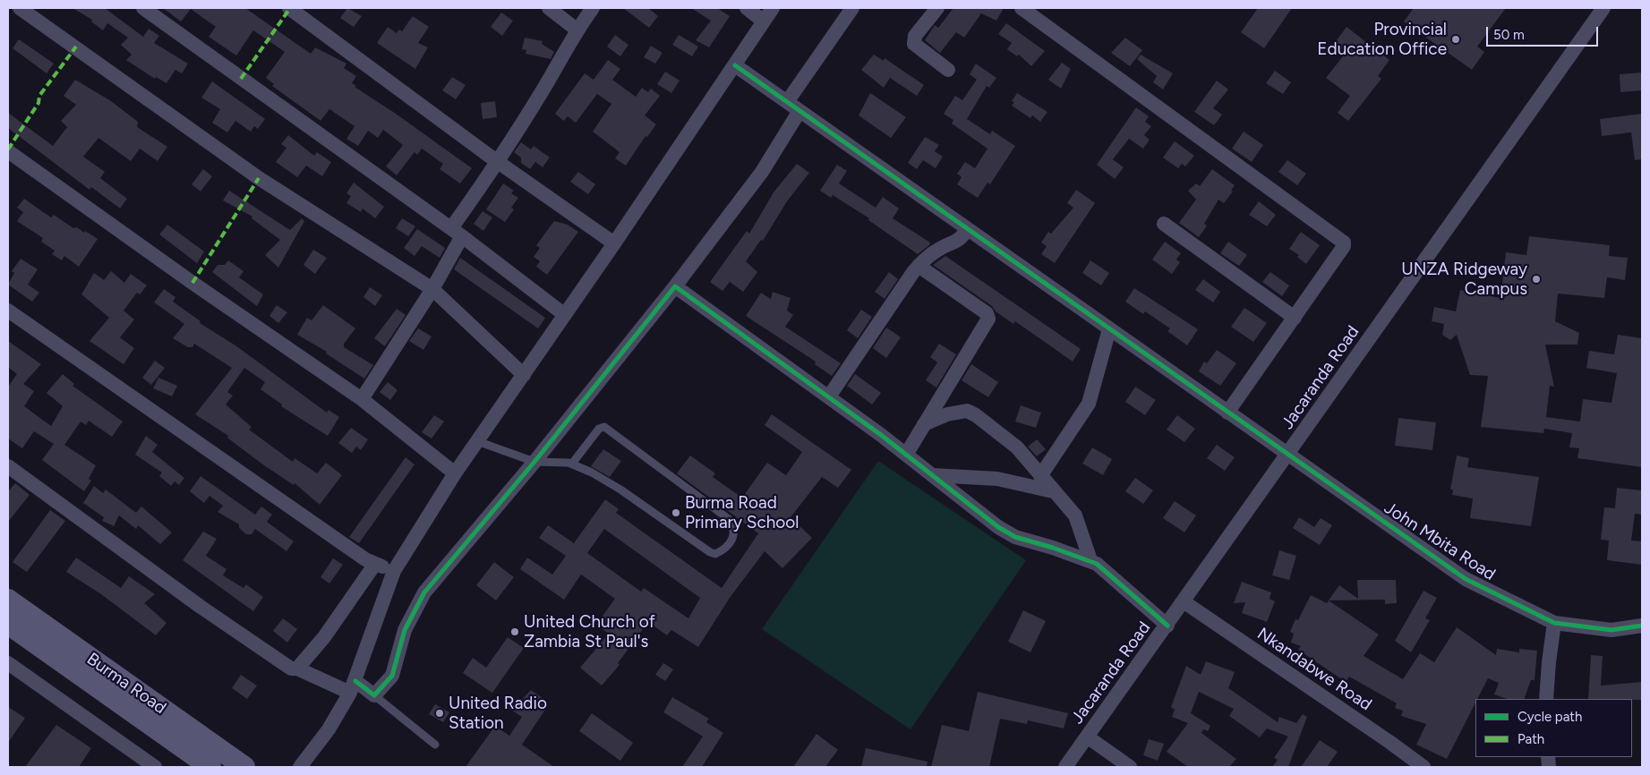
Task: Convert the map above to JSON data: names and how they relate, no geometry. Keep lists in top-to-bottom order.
{
  "streets": {
    "main road": ["Burma Road"],
    "street": ["Jacaranda Road", "John Mbita Road", "Nkandabwe Road"]
  },
  "crossings": [
    ["Jacaranda Road", "John Mbita Road"],
    ["Jacaranda Road", "Nkandabwe Road"]
  ],
  "places": [
    "Provincial Education Office",
    "UNZA Ridgeway Campus",
    "Burma Road Primary School",
    "United Church of Zambia St Paul's",
    "United Radio Station"
  ],
  "legend": ["Cycle path", "Path"],
  "scale_bar": "50 m"
}
